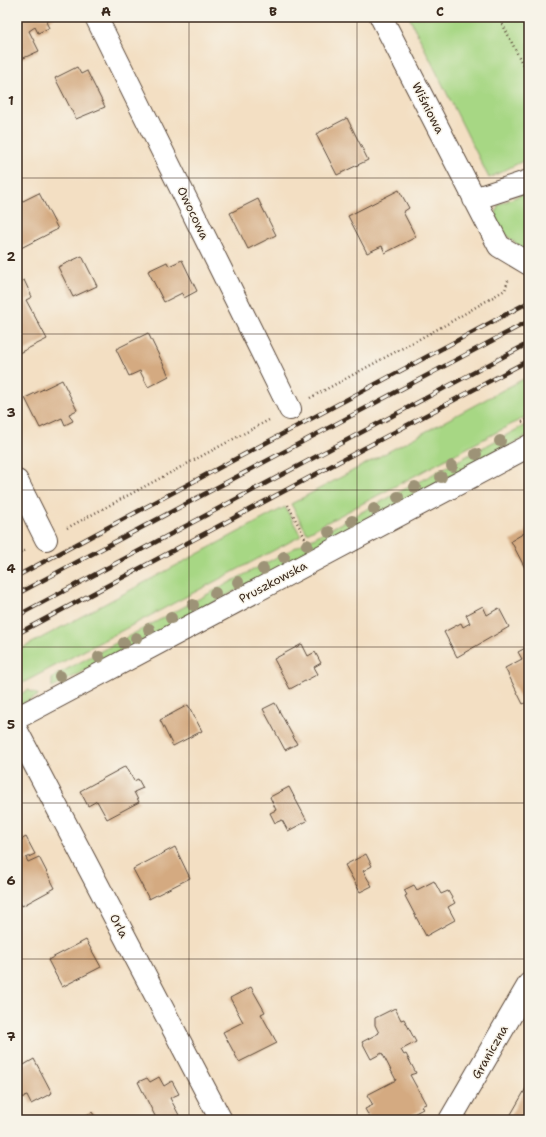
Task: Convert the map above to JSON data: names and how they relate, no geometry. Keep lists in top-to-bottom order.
{
  "streets": {
    "street": [
      "Wiśniowa",
      "Owocowa",
      "Pruszkowska",
      "Orla",
      "Graniczna"
    ]
  },
  "grid": {
    "columns": ["A", "B", "C"],
    "rows": [
      "1",
      "2",
      "3",
      "4",
      "5",
      "6",
      "7"
    ]
  }
}
